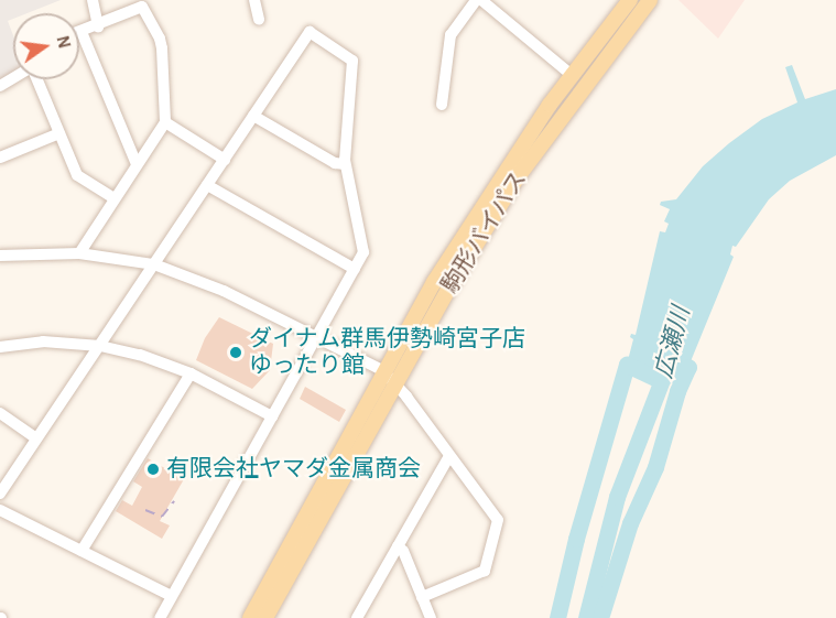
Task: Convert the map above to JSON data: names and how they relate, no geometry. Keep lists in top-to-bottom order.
{
  "streets": {
    "main road": ["駒形バイパス"]
  },
  "water": ["広瀬川"],
  "places": ["ダイナム群馬伊勢崎宮子店 ゆったり館", "有限会社ヤマダ金属商会"],
  "north": "right"
}
